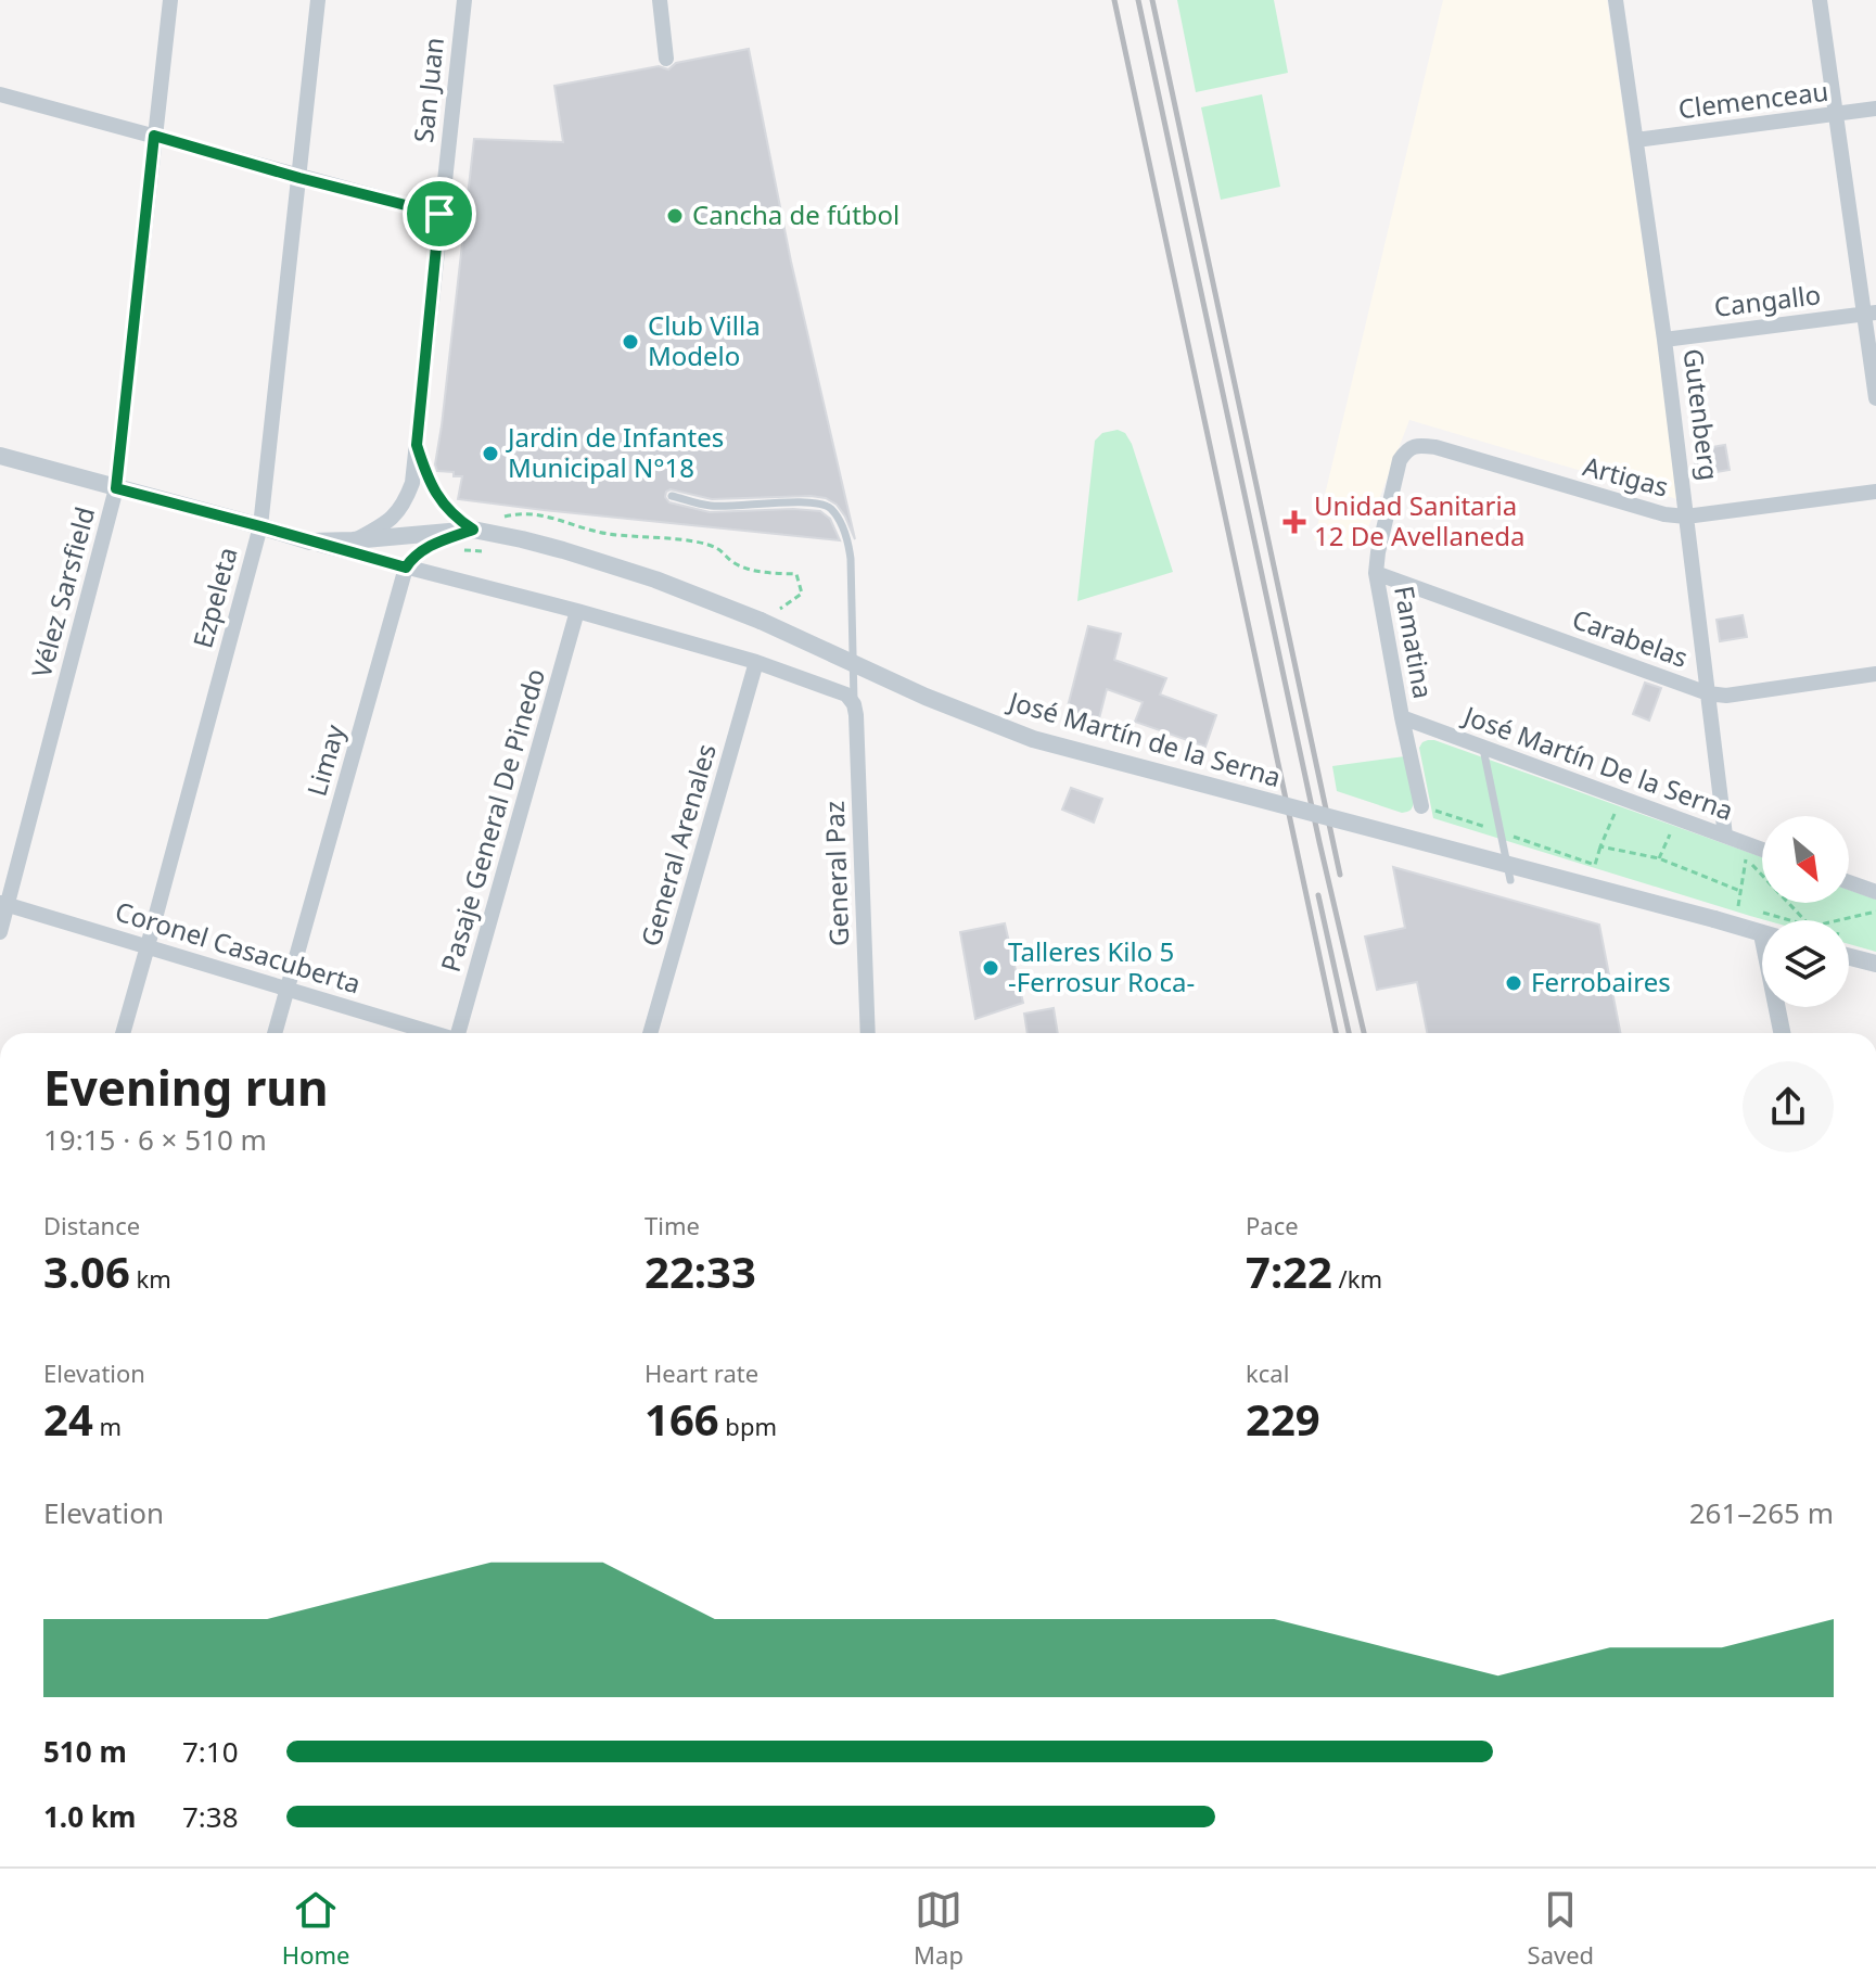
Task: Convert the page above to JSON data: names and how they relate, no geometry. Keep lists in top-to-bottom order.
{
  "streets": {
    "street": [
      "San Juan",
      "Clemenceau",
      "Cangallo",
      "Gutenberg",
      "Artigas",
      "Vélez Sarsfield",
      "Ezpeleta",
      "Carabelas",
      "Famatina",
      "José Martín de la Serna",
      "Limay",
      "José Martín De la Serna",
      "Pasaje General De Pinedo",
      "General Arenales",
      "General Paz",
      "Coronel Casacuberta"
    ]
  },
  "crossings": [
    ["San Juan", "José Martín de la Serna"],
    ["Clemenceau", "Gutenberg"],
    ["Cangallo", "Gutenberg"],
    ["Gutenberg", "Artigas"],
    ["Gutenberg", "Carabelas"],
    ["Gutenberg", "José Martín De la Serna"],
    ["Artigas", "Famatina"],
    ["Vélez Sarsfield", "José Martín de la Serna"],
    ["Vélez Sarsfield", "Coronel Casacuberta"],
    ["Ezpeleta", "José Martín de la Serna"],
    ["Ezpeleta", "Coronel Casacuberta"],
    ["Carabelas", "Famatina"],
    ["Famatina", "José Martín De la Serna"],
    ["José Martín de la Serna", "Limay"],
    ["José Martín de la Serna", "Pasaje General De Pinedo"],
    ["José Martín de la Serna", "General Arenales"],
    ["José Martín de la Serna", "General Paz"],
    ["Limay", "Coronel Casacuberta"]
  ],
  "places": {
    "other": [
      "Cancha de fútbol",
      "Club Villa Modelo",
      "Jardin de Infantes Municipal N°18",
      "Talleres Kilo 5 -Ferrosur Roca-",
      "Ferrobaires"
    ],
    "health": ["Unidad Sanitaria 12 De Avellaneda"]
  },
  "north": "bottom right",
  "page": {
    "heading": ["Evening run", "19:15 · 6 × 510 m"],
    "stats": [
      ["Distance", "3.06 km"],
      ["Time", "22:33"],
      ["Pace", "7:22 /km"],
      ["Elevation", "24 m"],
      ["Heart rate", "166 bpm"],
      ["kcal", "229"]
    ],
    "chart": ["Elevation", "261–265 m"],
    "list": [
      {
        "name": "510 m",
        "note": "7:10"
      },
      {
        "name": "1.0 km",
        "note": "7:38"
      }
    ],
    "tabs": ["Home", "Map", "Saved"]
  }
}
